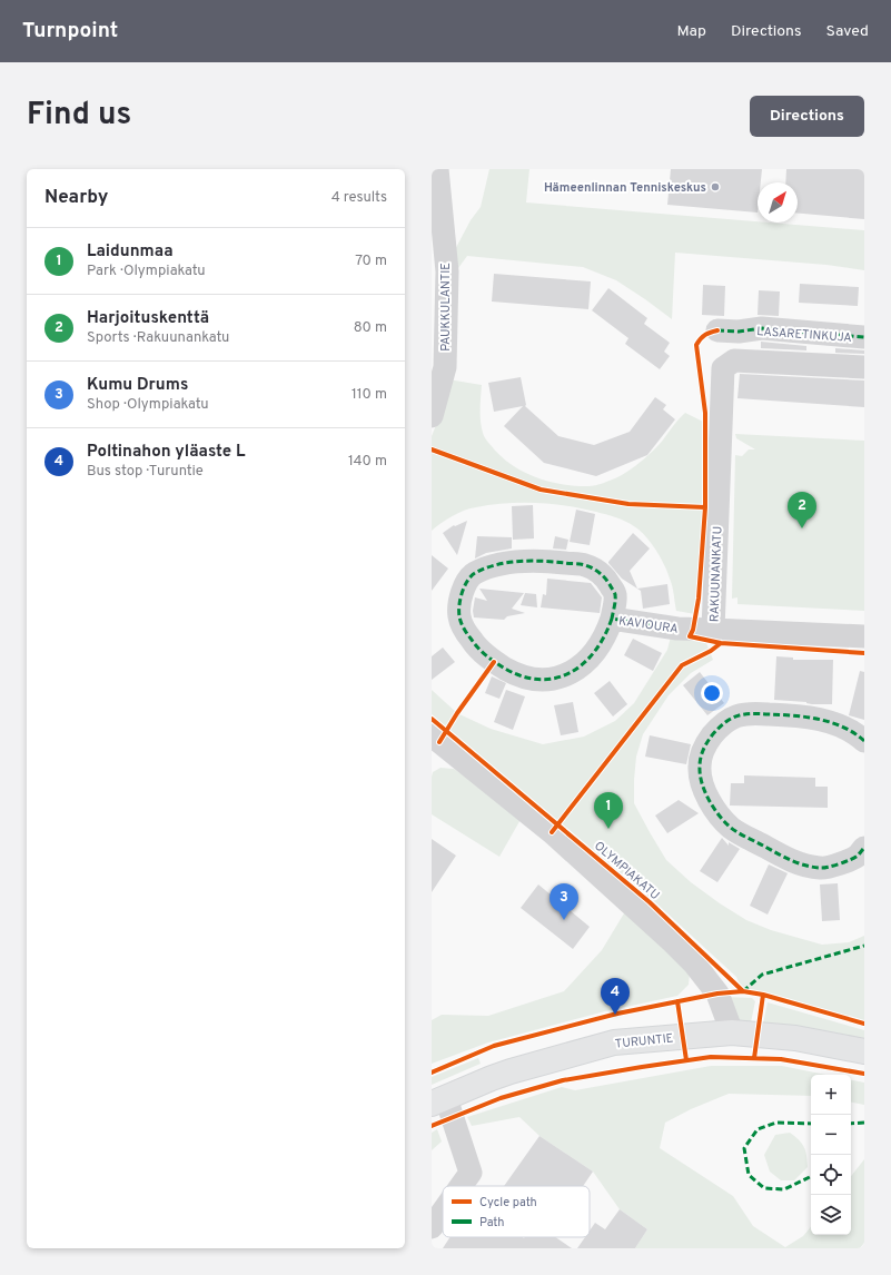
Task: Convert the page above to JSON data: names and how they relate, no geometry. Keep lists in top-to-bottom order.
{
  "streets": {
    "main road": ["TURUNTIE"],
    "street": [
      "PAUKKULANTIE",
      "LASARETINKUJA",
      "RAKUUNANKATU",
      "KAVIOURA",
      "OLYMPIAKATU"
    ]
  },
  "crossings": [
    ["RAKUUNANKATU", "KAVIOURA"],
    ["OLYMPIAKATU", "TURUNTIE"]
  ],
  "places": ["Hämeenlinnan Tenniskeskus"],
  "legend": ["Cycle path", "Path"],
  "north": "top right",
  "page": {
    "header": "Turnpoint",
    "nav": ["Map", "Directions", "Saved"],
    "title": "Find us",
    "buttons": "Directions",
    "heading": ["Nearby", "4 results"],
    "list": [
      {
        "mark": "1",
        "name": "Laidunmaa",
        "note": "Park · Olympiakatu",
        "value": "70 m"
      },
      {
        "mark": "2",
        "name": "Harjoituskenttä",
        "note": "Sports · Rakuunankatu",
        "value": "80 m"
      },
      {
        "mark": "3",
        "name": "Kumu Drums",
        "note": "Shop · Olympiakatu",
        "value": "110 m"
      },
      {
        "mark": "4",
        "name": "Poltinahon yläaste L",
        "note": "Bus stop · Turuntie",
        "value": "140 m"
      }
    ],
    "pins": [
      "2",
      "1",
      "3",
      "4"
    ],
    "map_buttons": ["+", "−"]
  }
}
